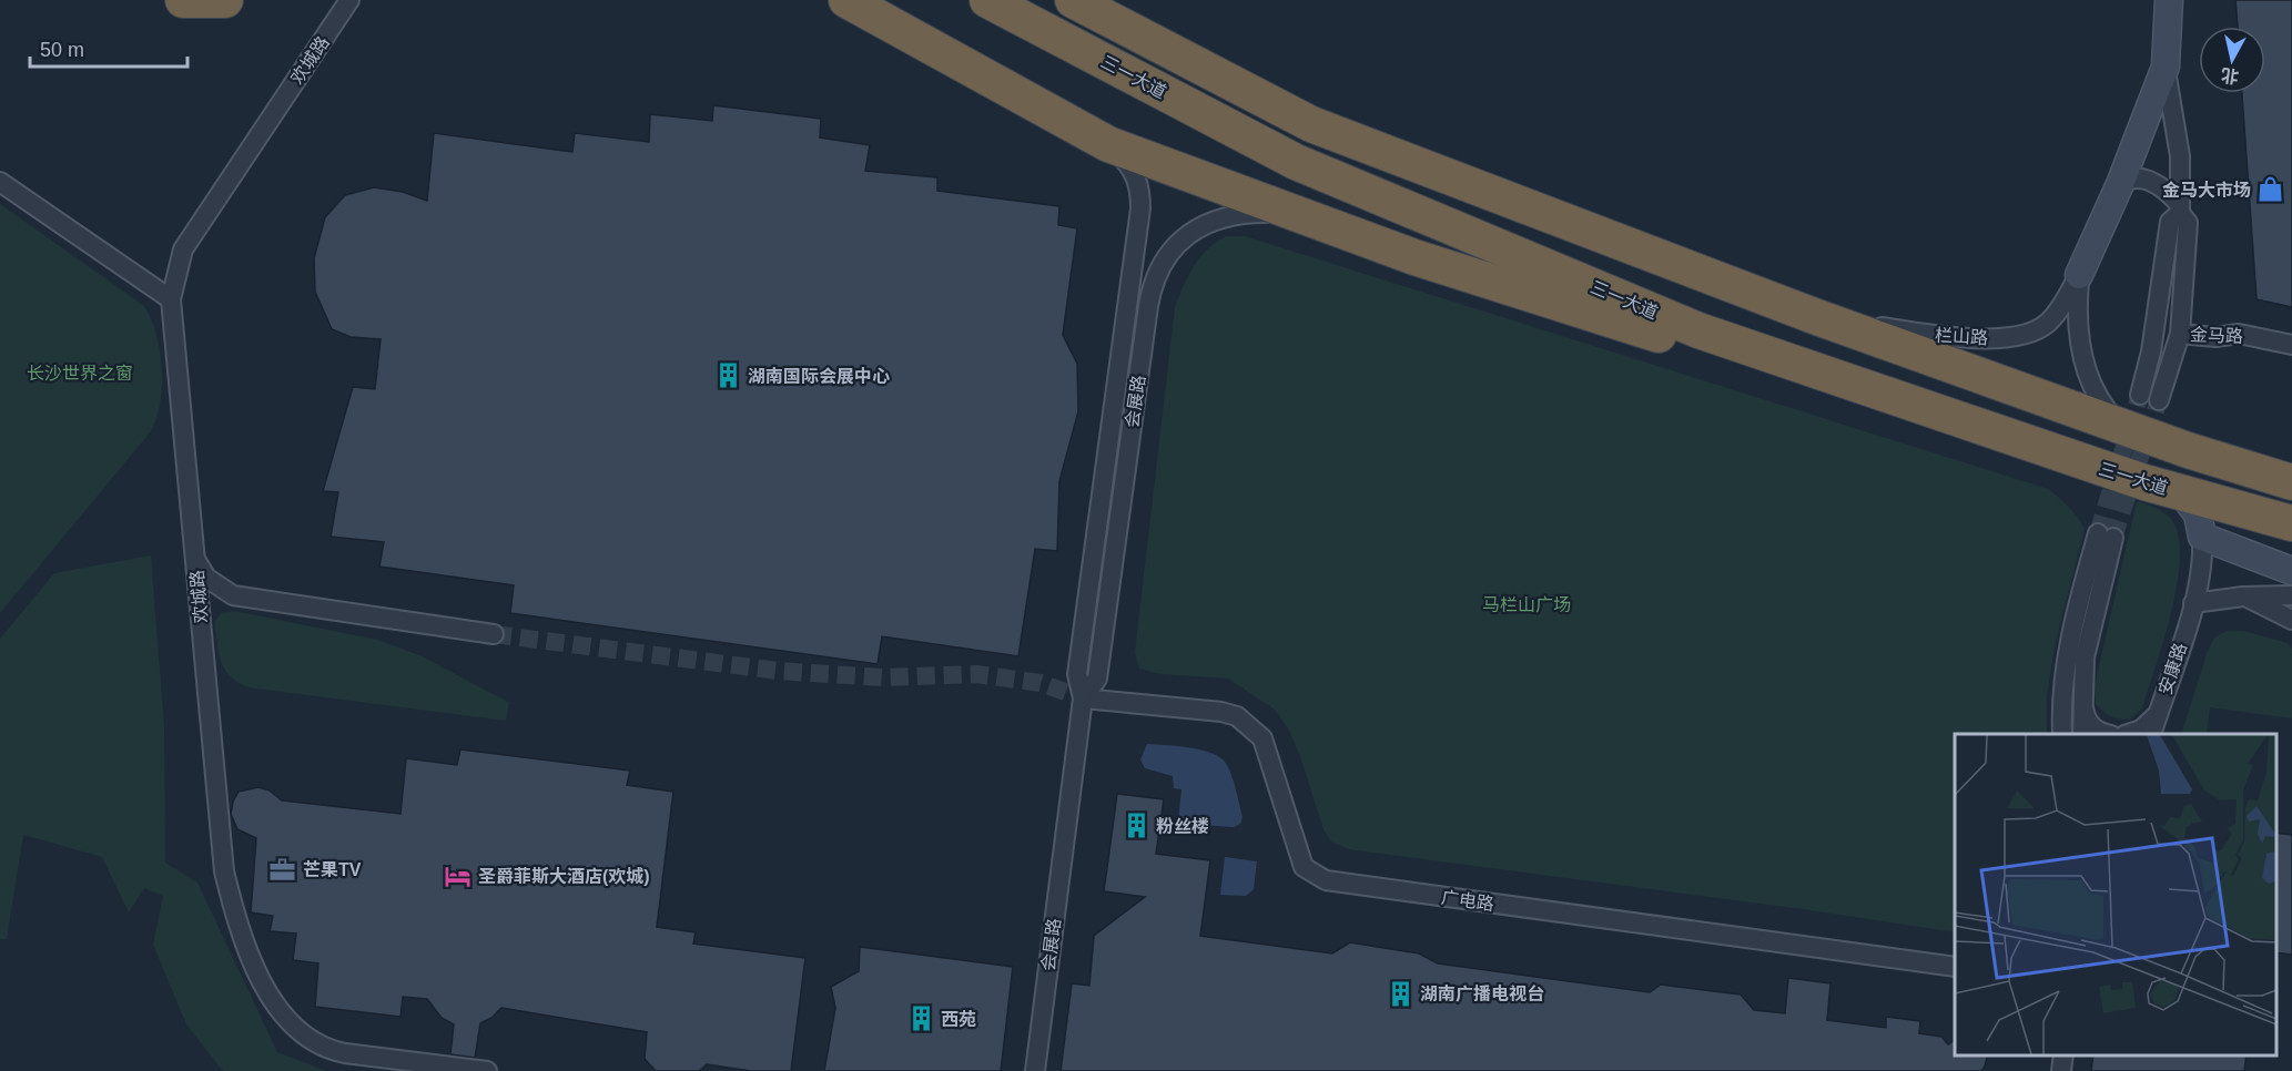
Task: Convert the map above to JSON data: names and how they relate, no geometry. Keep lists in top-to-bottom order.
{
  "streets": {
    "highway": ["三一大道"],
    "street": [
      "欢城路",
      "金马路",
      "栏山路",
      "会展路",
      "安康路",
      "广电路"
    ]
  },
  "crossings": [
    ["金马路", "栏山路"],
    ["会展路", "广电路"]
  ],
  "parks": ["长沙世界之窗", "马栏山广场"],
  "places": {
    "shop": ["金马大市场"],
    "building": [
      "湖南国际会展中心",
      "粉丝楼",
      "湖南广播电视台",
      "西苑"
    ],
    "office": ["芒果TV"],
    "hotel": ["圣爵菲斯大酒店(欢城)"]
  },
  "scale_bar": "50 m",
  "north": "bottom"
}
